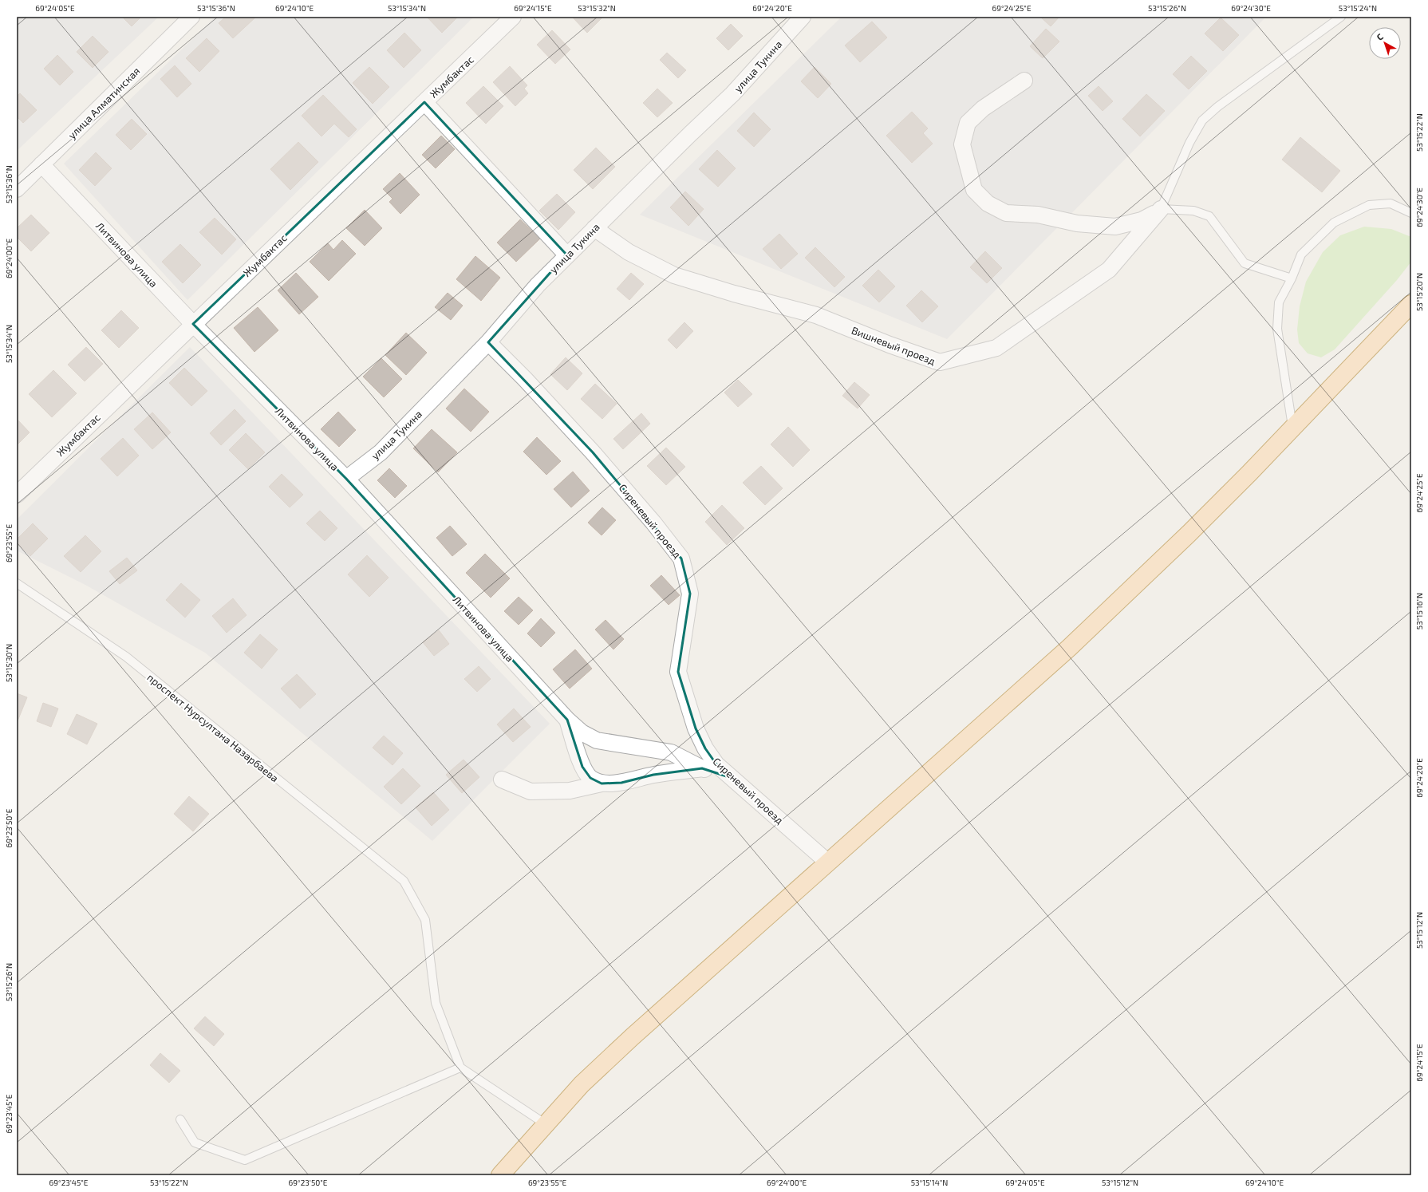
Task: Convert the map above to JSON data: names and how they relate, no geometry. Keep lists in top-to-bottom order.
{
  "streets": {
    "street": [
      "улица Тукина",
      "Жумбактас",
      "улица Алматинская",
      "Литвинова улица",
      "Вишневый проезд",
      "Сиреневый проезд"
    ],
    "lane": ["проспект Нурсултана Назарбаева"]
  },
  "crossings": [
    ["улица Тукина", "Литвинова улица"],
    ["улица Тукина", "Вишневый проезд"],
    ["улица Тукина", "Сиреневый проезд"],
    ["Жумбактас", "Литвинова улица"],
    ["улица Алматинская", "Литвинова улица"],
    ["Литвинова улица", "Сиреневый проезд"]
  ],
  "north": "top left",
  "coordinates": [
    "69°24'05\"E",
    "53°15'36\"N",
    "69°24'10\"E",
    "53°15'34\"N",
    "69°24'15\"E",
    "53°15'32\"N",
    "69°24'20\"E",
    "69°24'25\"E",
    "53°15'26\"N",
    "69°24'30\"E",
    "53°15'24\"N",
    "53°15'22\"N",
    "69°24'00\"E",
    "53°15'20\"N",
    "69°23'55\"E",
    "53°15'16\"N",
    "53°15'30\"N",
    "69°23'50\"E",
    "53°15'12\"N",
    "69°23'45\"E",
    "53°15'14\"N"
  ]
}
